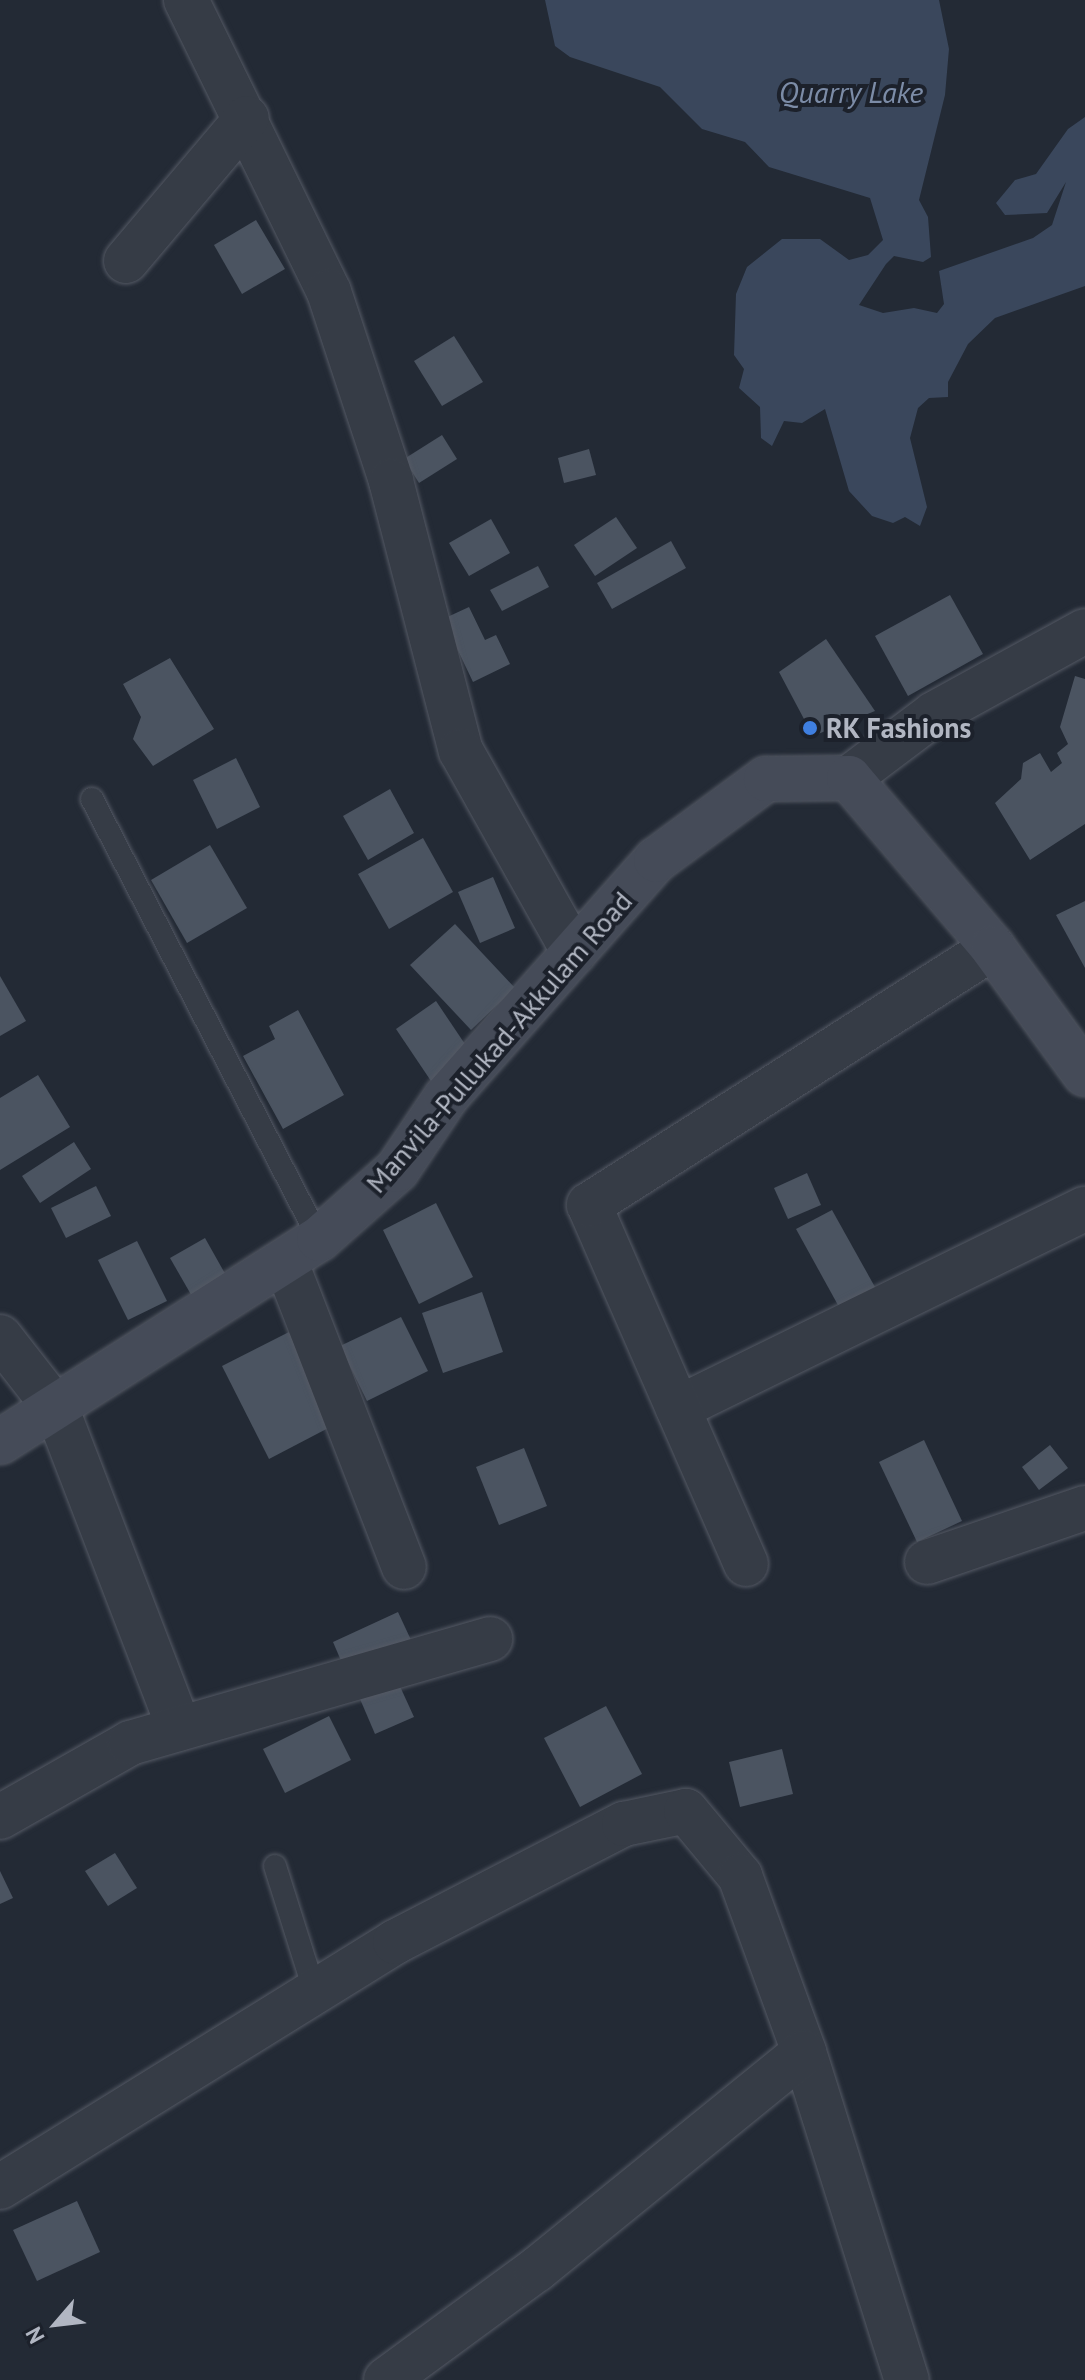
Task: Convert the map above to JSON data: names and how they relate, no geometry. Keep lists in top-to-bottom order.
{
  "streets": {
    "street": ["Manvila-Pullukad-Akkulam Road"]
  },
  "water": ["Quarry Lake"],
  "places": ["RK Fashions"],
  "north": "bottom left"
}
